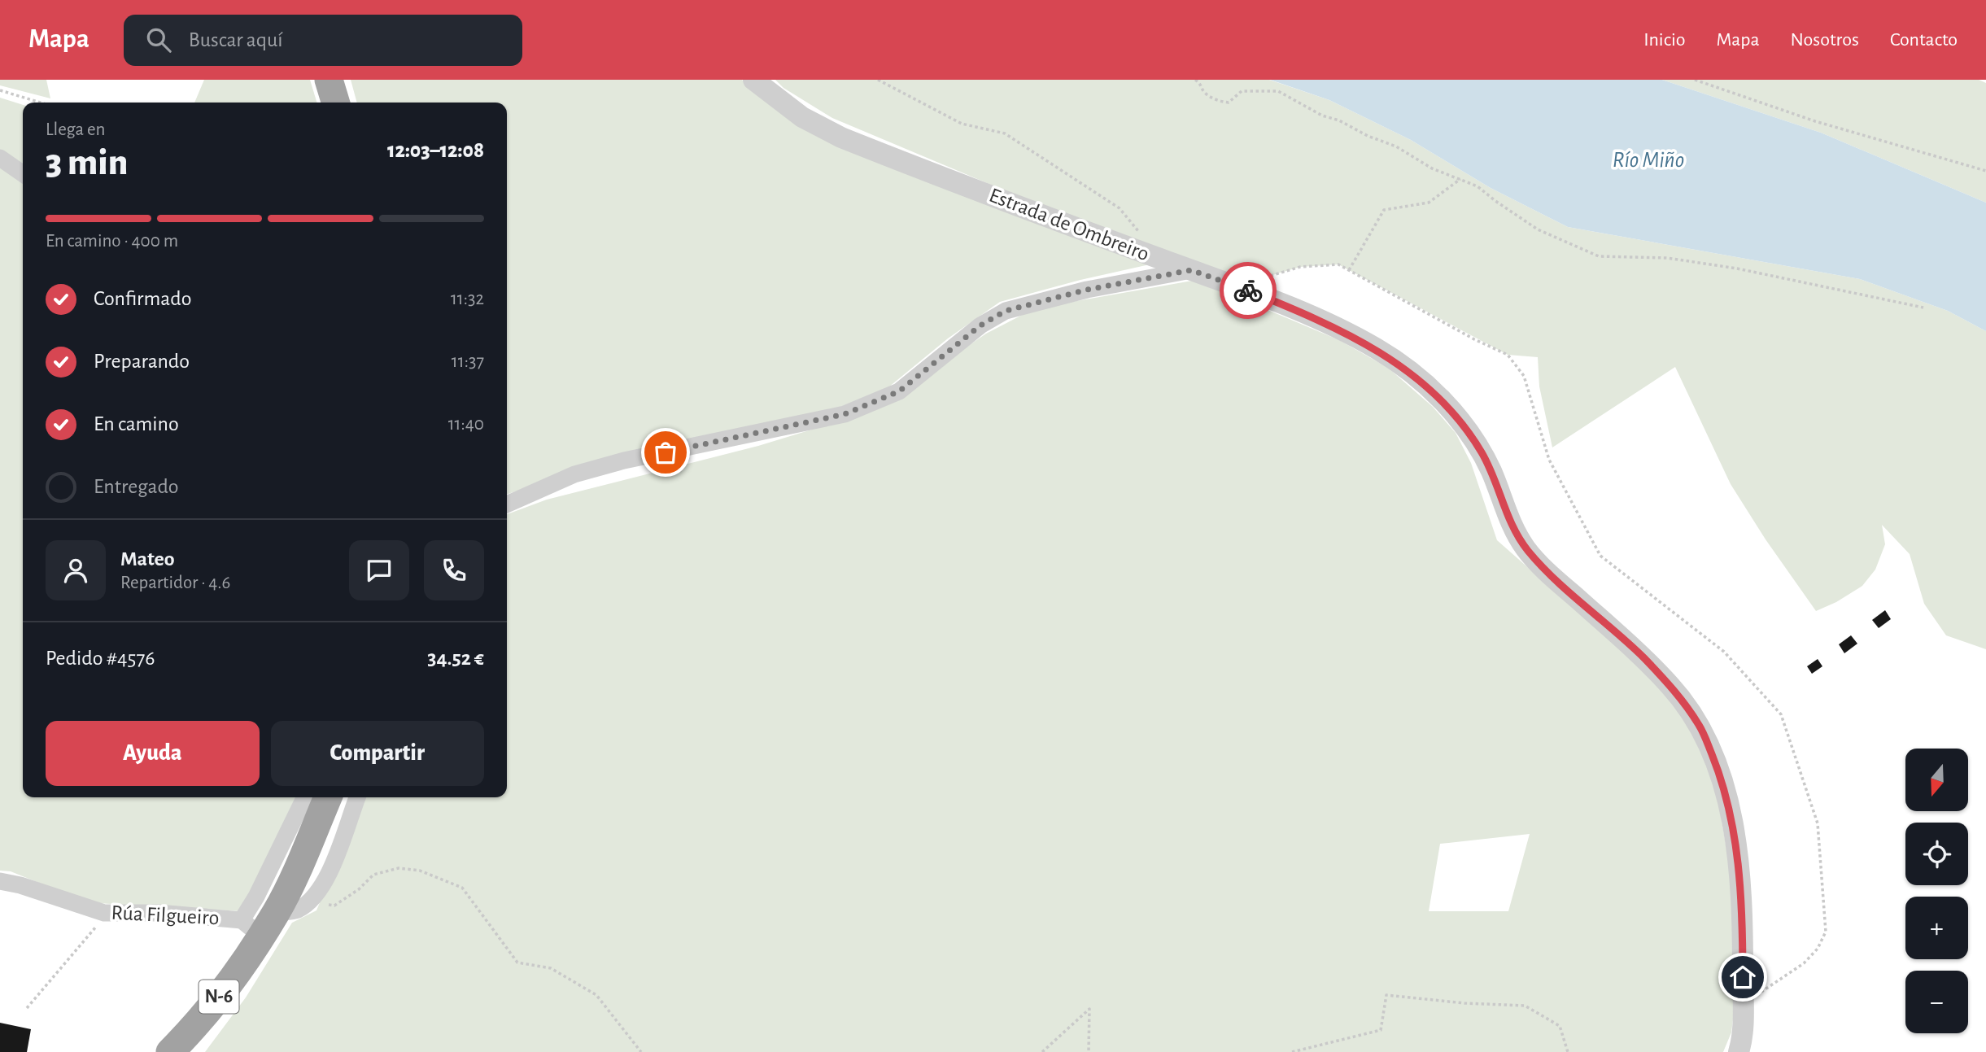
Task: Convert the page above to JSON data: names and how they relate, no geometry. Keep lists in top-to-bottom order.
{
  "streets": {
    "highway": ["N-6"],
    "street": ["Estrada de Ombreiro", "Rúa Filgueiro"]
  },
  "crossings": [
    ["Rúa Filgueiro", "N-6"]
  ],
  "water": ["Río Miño"],
  "north": "bottom",
  "page": {
    "header": "Mapa",
    "search": "Buscar aquí",
    "nav": [
      "Inicio",
      "Mapa",
      "Nosotros",
      "Contacto"
    ],
    "heading": ["3 min", "Llega en", "12:03–12:08"],
    "panel": [
      "Mateo",
      "Repartidor · 4.6",
      "Pedido #4576",
      "34.52 €"
    ],
    "bar": "En camino · 400 m",
    "list": [
      ["Confirmado", "11:32"],
      ["Preparando", "11:37"],
      ["En camino", "11:40"],
      "Entregado"
    ],
    "buttons": ["Ayuda", "Compartir"],
    "map_buttons": ["+", "−"]
  }
}
